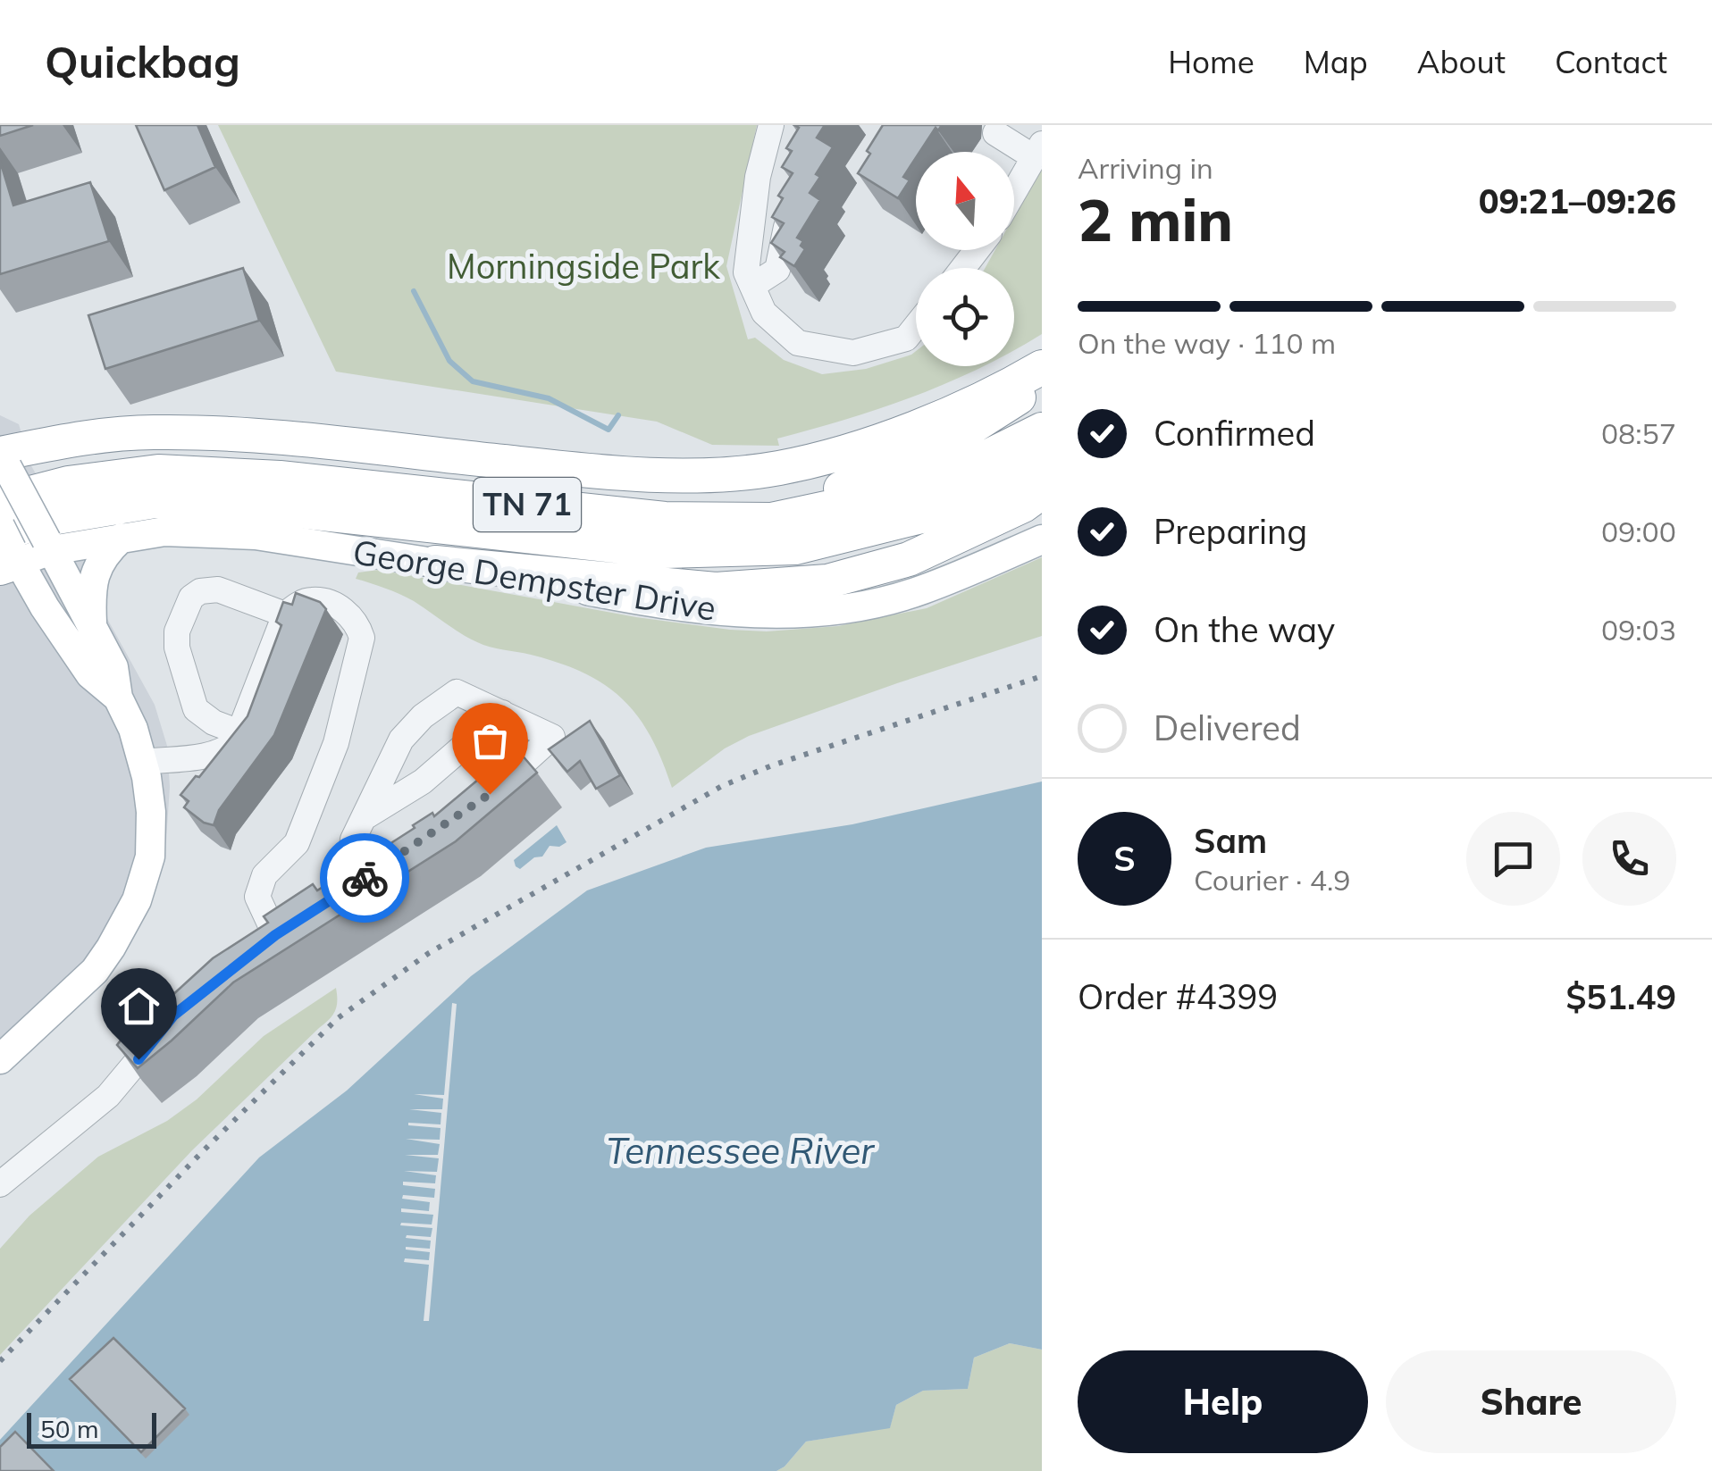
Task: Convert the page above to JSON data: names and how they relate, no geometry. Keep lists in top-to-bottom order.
{
  "streets": {
    "highway": ["TN 71"],
    "main road": ["George Dempster Drive"]
  },
  "crossings": [
    ["TN 71", "George Dempster Drive"]
  ],
  "water": ["Tennessee River"],
  "parks": ["Morningside Park"],
  "scale_bar": "50 m",
  "north": "top",
  "page": {
    "header": "Quickbag",
    "nav": [
      "Home",
      "Map",
      "About",
      "Contact"
    ],
    "heading": ["2 min", "Arriving in", "09:21–09:26"],
    "panel": [
      "Sam",
      "Courier · 4.9",
      "Order #4399",
      "$51.49"
    ],
    "bar": "On the way · 110 m",
    "list": [
      ["Confirmed", "08:57"],
      ["Preparing", "09:00"],
      ["On the way", "09:03"],
      "Delivered"
    ],
    "round": "S",
    "buttons": ["Help", "Share"],
    "scale": "50 m"
  }
}
